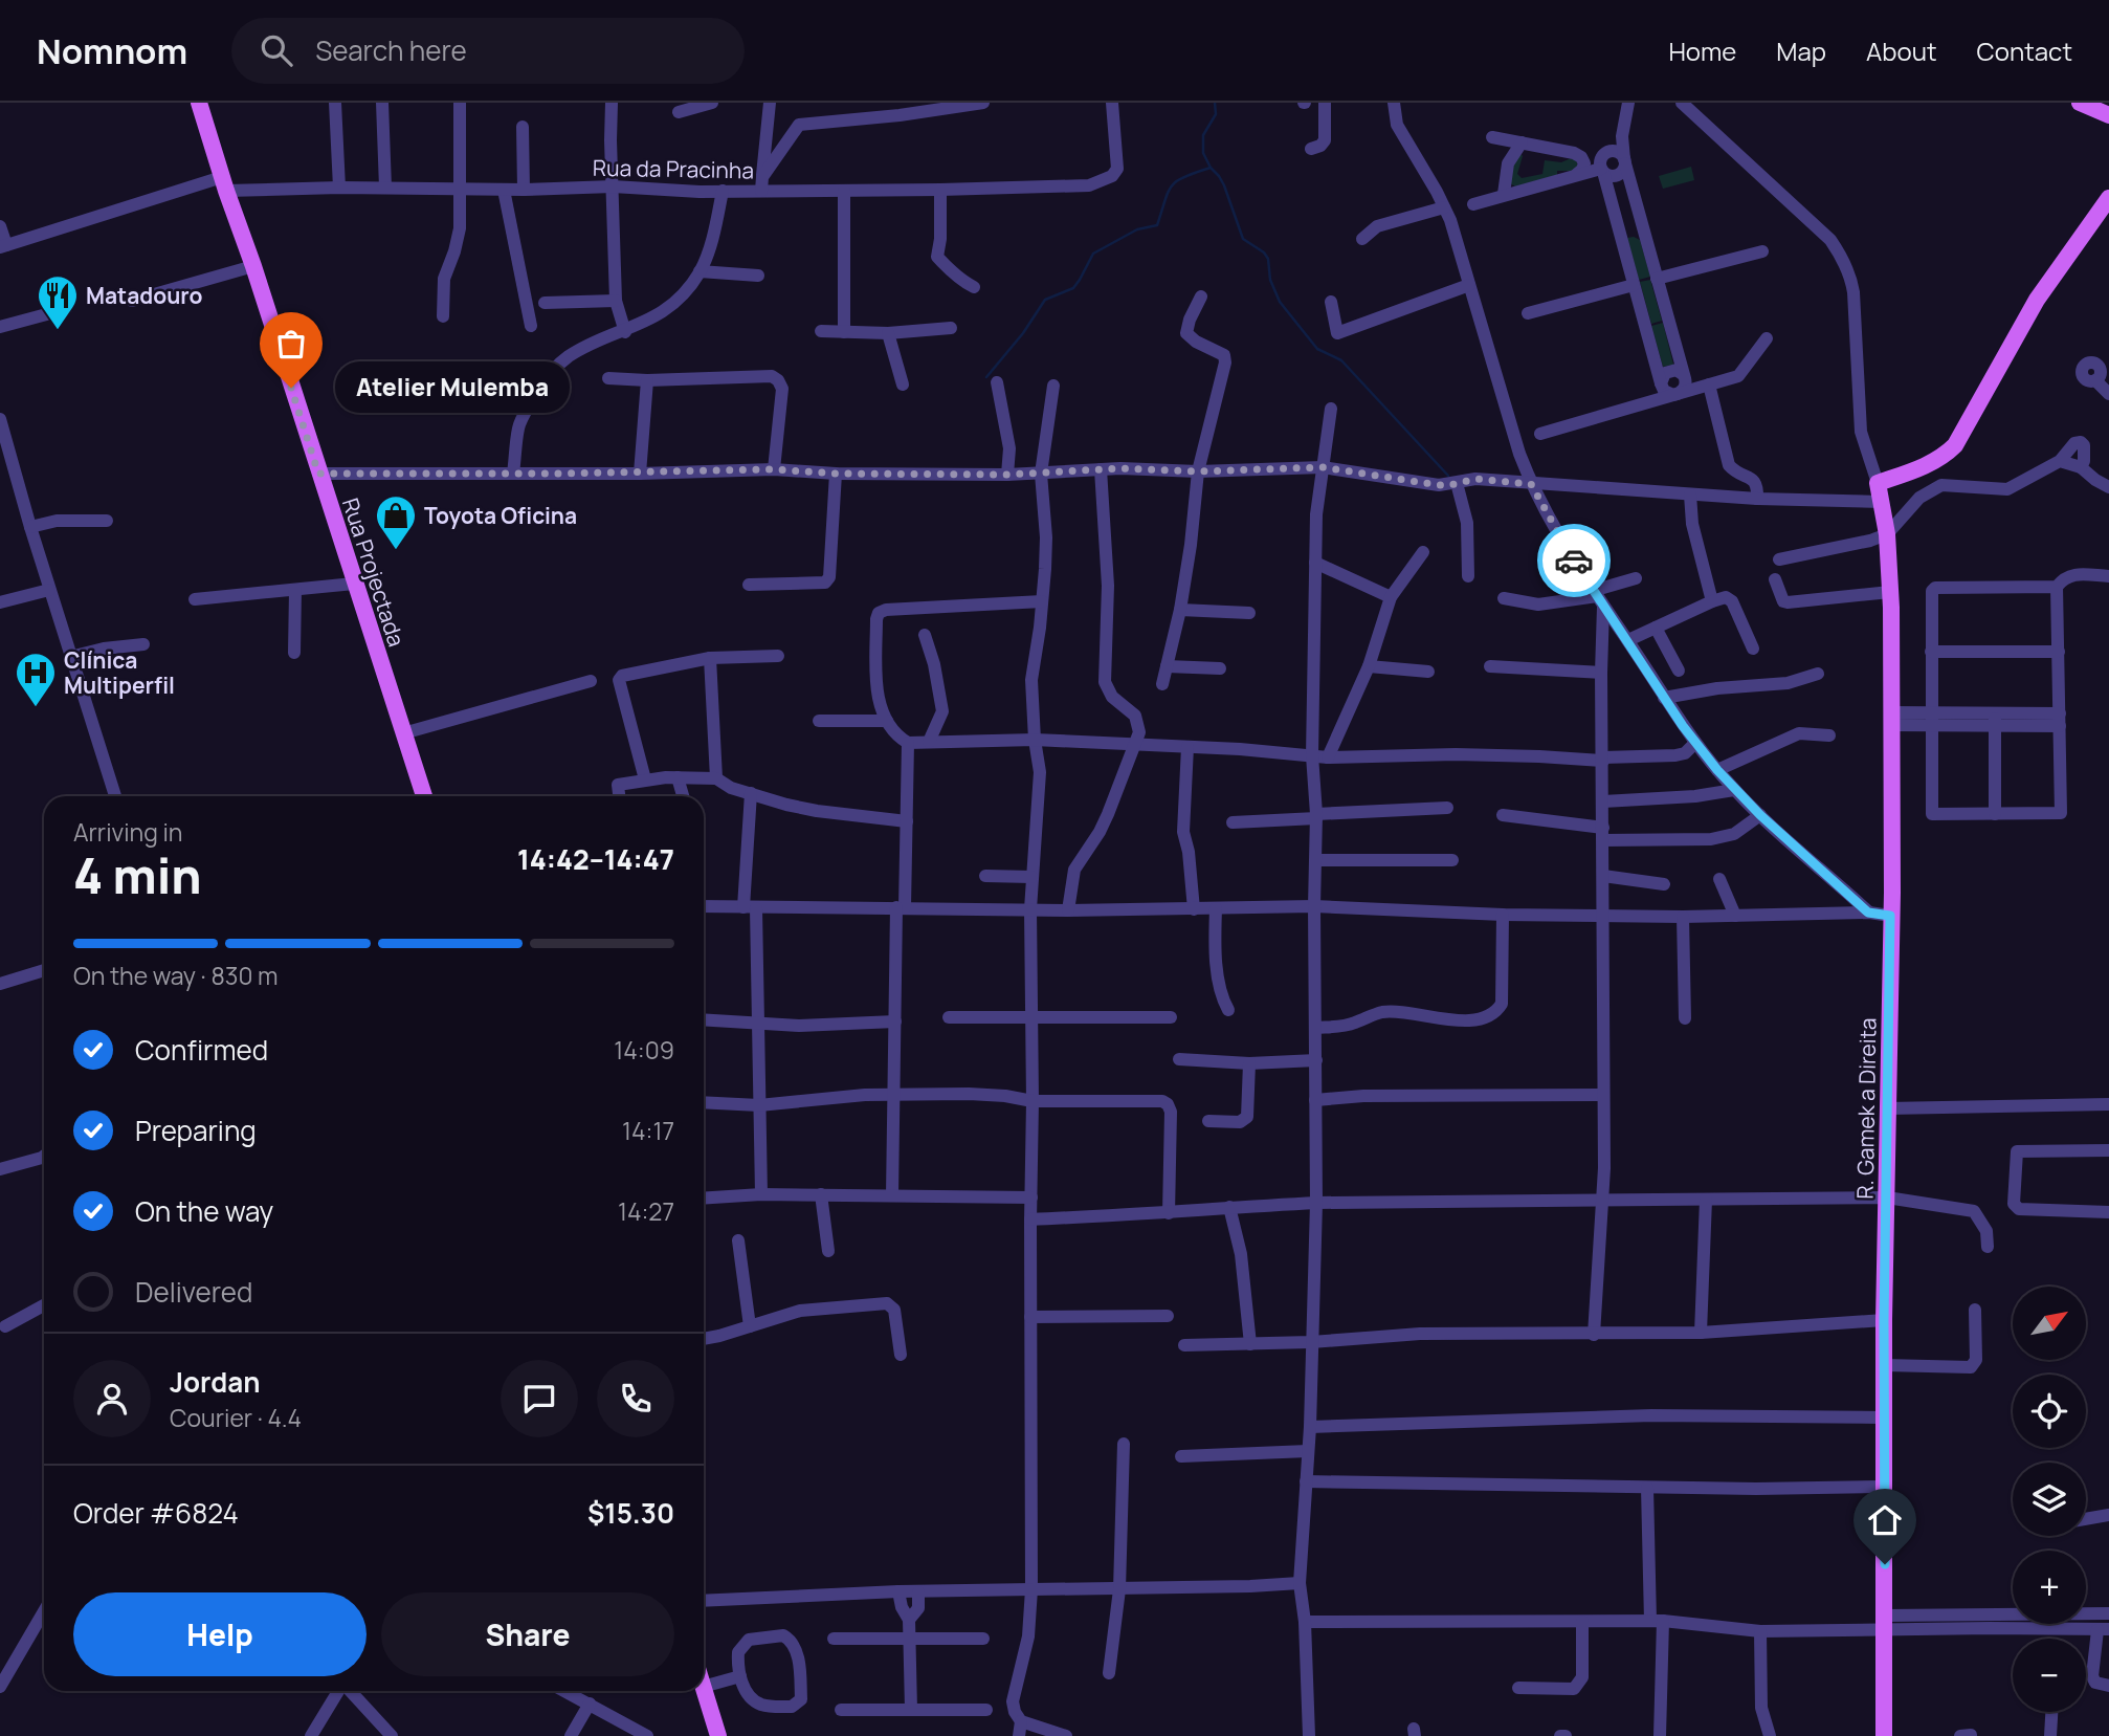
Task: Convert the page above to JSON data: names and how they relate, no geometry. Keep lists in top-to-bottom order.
{
  "streets": {
    "main road": ["Rua Projectada", "R. Gamek a Direita"],
    "street": ["Rua da Pracinha"]
  },
  "crossings": [
    ["Rua da Pracinha", "Rua Projectada"]
  ],
  "places": {
    "restaurant": ["Matadouro"],
    "other": ["Atelier Mulemba"],
    "shop": ["Toyota Oficina"],
    "hospital": ["Clínica Multiperfil"]
  },
  "north": "top right",
  "page": {
    "header": "Nomnom",
    "search": "Search here",
    "nav": [
      "Home",
      "Map",
      "About",
      "Contact"
    ],
    "bubble": "Atelier Mulemba",
    "heading": ["4 min", "Arriving in", "14:42–14:47"],
    "panel": [
      "Jordan",
      "Courier · 4.4",
      "Order #6824",
      "$15.30"
    ],
    "bar": "On the way · 830 m",
    "list": [
      ["Confirmed", "14:09"],
      ["Preparing", "14:17"],
      ["On the way", "14:27"],
      "Delivered"
    ],
    "map_buttons": ["+", "−"],
    "buttons": ["Help", "Share"]
  }
}
